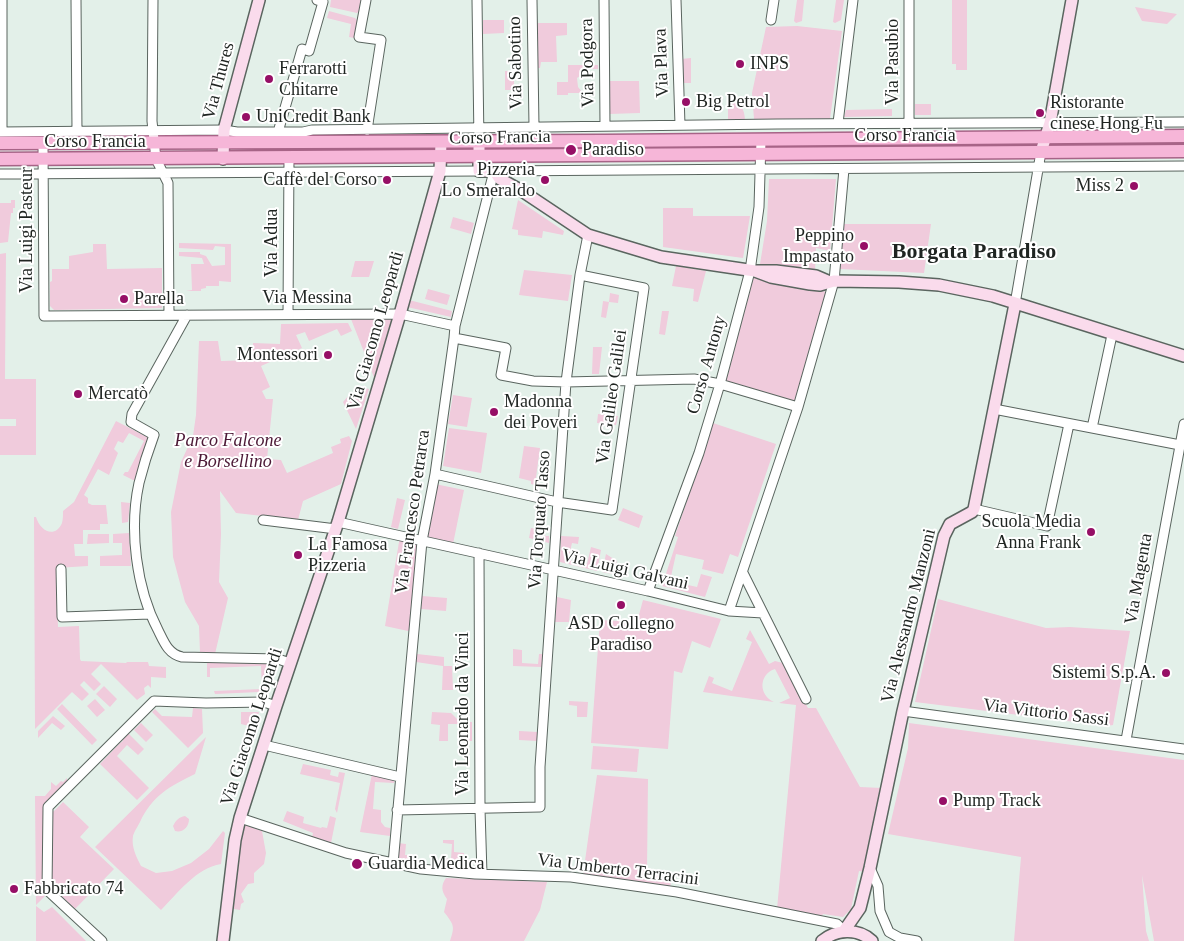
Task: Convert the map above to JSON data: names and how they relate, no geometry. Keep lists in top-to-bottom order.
{
  "streets": {
    "main road": ["Corso Francia"],
    "street": [
      "Via Pasubio",
      "Via Sabotino",
      "Via Podgora",
      "Via Plava",
      "Via Thures",
      "Via Luigi Pasteur",
      "Via Adua",
      "Via Messina",
      "Via Giacomo Leopardi",
      "Corso Antony",
      "Via Galileo Galilei",
      "Via Francesco Petrarca",
      "Via Torquato Tasso",
      "Via Luigi Galvani",
      "Via Magenta",
      "Via Alessandro Manzoni",
      "Via Vittorio Sassi",
      "Via Leonardo da Vinci",
      "Via Umberto Terracini"
    ]
  },
  "crossings": [
    ["Via Pasubio", "Corso Francia"],
    ["Via Sabotino", "Corso Francia"],
    ["Via Podgora", "Corso Francia"],
    ["Via Plava", "Corso Francia"],
    ["Via Thures", "Corso Francia"],
    ["Corso Francia", "Via Luigi Pasteur"],
    ["Corso Francia", "Via Adua"],
    ["Corso Francia", "Via Giacomo Leopardi"],
    ["Corso Francia", "Corso Antony"],
    ["Corso Francia", "Via Francesco Petrarca"],
    ["Via Luigi Pasteur", "Via Messina"],
    ["Via Adua", "Via Messina"],
    ["Via Messina", "Via Giacomo Leopardi"],
    ["Via Messina", "Via Francesco Petrarca"],
    ["Via Giacomo Leopardi", "Via Luigi Galvani"],
    ["Via Giacomo Leopardi", "Via Umberto Terracini"],
    ["Corso Antony", "Via Luigi Galvani"],
    ["Via Galileo Galilei", "Via Torquato Tasso"],
    ["Via Francesco Petrarca", "Via Luigi Galvani"],
    ["Via Francesco Petrarca", "Via Umberto Terracini"],
    ["Via Torquato Tasso", "Via Luigi Galvani"],
    ["Via Torquato Tasso", "Via Leonardo da Vinci"],
    ["Via Luigi Galvani", "Via Leonardo da Vinci"],
    ["Via Magenta", "Via Vittorio Sassi"],
    ["Via Alessandro Manzoni", "Via Vittorio Sassi"],
    ["Via Alessandro Manzoni", "Via Umberto Terracini"],
    ["Via Leonardo da Vinci", "Via Umberto Terracini"]
  ],
  "districts": ["Borgata Paradiso"],
  "parks": ["Parco Falcone e Borsellino"],
  "places": [
    "INPS",
    "Ferrarotti Chitarre",
    "Big Petrol",
    "Ristorante cinese Hong Fu",
    "UniCredit Bank",
    "Paradiso",
    "Caffè del Corso",
    "Pizzeria Lo Smeraldo",
    "Miss 2",
    "Peppino Impastato",
    "Parella",
    "Montessori",
    "Mercatò",
    "Madonna dei Poveri",
    "Scuola Media Anna Frank",
    "La Famosa Pizzeria",
    "ASD Collegno Paradiso",
    "Sistemi S.p.A.",
    "Pump Track",
    "Guardia Medica",
    "Fabbricato 74"
  ]
}
